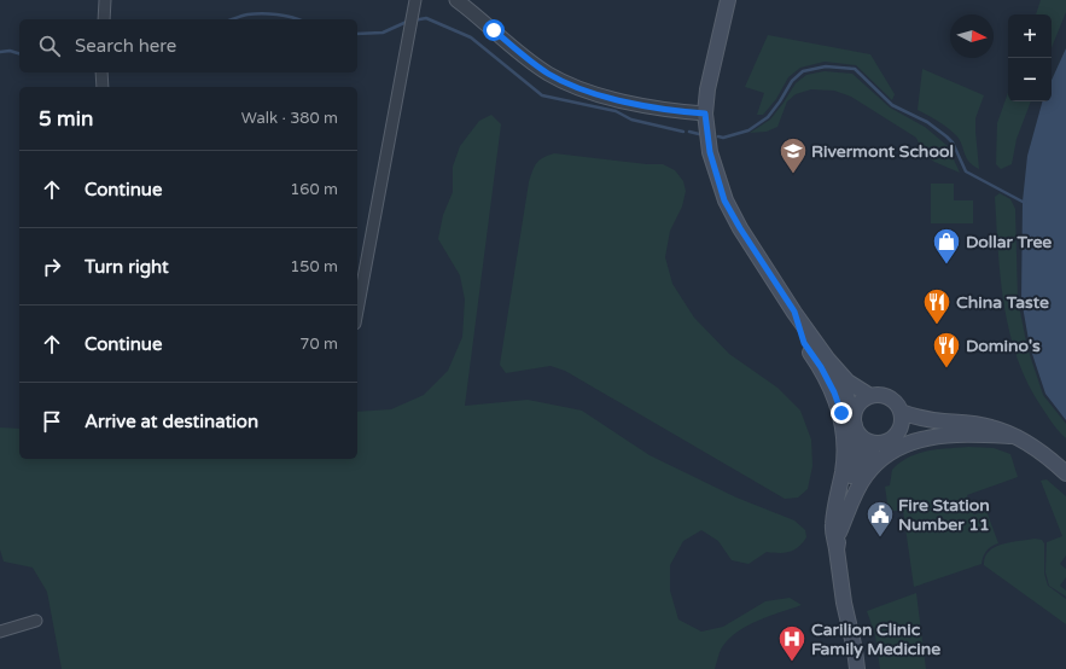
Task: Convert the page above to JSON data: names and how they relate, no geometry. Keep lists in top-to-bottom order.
{
  "places": {
    "school or university": ["Rivermont School"],
    "shop": ["Dollar Tree"],
    "restaurant": ["China Taste", "Domino's"],
    "public building": ["Fire Station Number 11"],
    "hospital": ["Carilion Clinic Family Medicine"]
  },
  "north": "right",
  "page": {
    "map_buttons": ["+", "−"],
    "search": "Search here",
    "heading": ["5 min", "Walk · 380 m"],
    "list": [
      ["Continue", "160 m"],
      ["Turn right", "150 m"],
      ["Continue", "70 m"],
      "Arrive at destination"
    ]
  }
}
